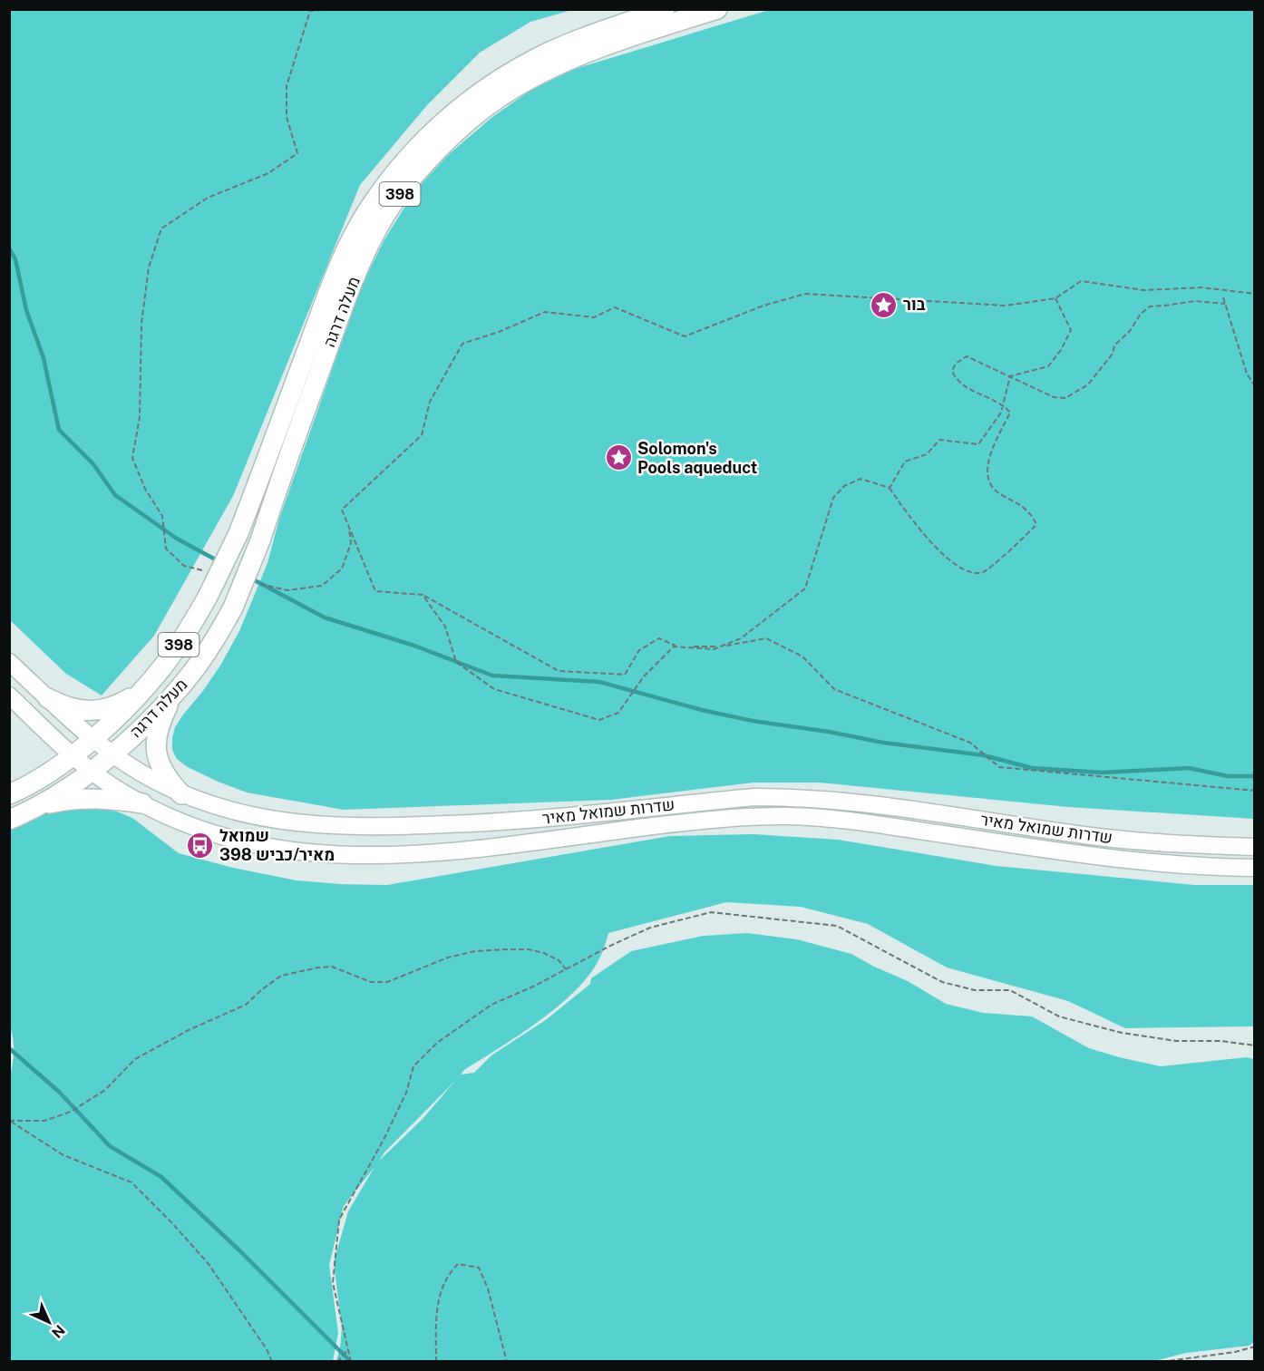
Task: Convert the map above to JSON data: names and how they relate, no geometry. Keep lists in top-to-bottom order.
{
  "streets": {
    "main road": ["398", "מעלה דרגה", "שדרות שמואל מאיר"]
  },
  "crossings": [
    ["398", "מעלה דרגה"],
    ["398", "שדרות שמואל מאיר"],
    ["מעלה דרגה", "שדרות שמואל מאיר"]
  ],
  "places": {
    "place": ["בור", "Solomon's Pools aqueduct"],
    "bus stop": ["שמואל מאיר/כביש 398"]
  },
  "north": "bottom right"
}
